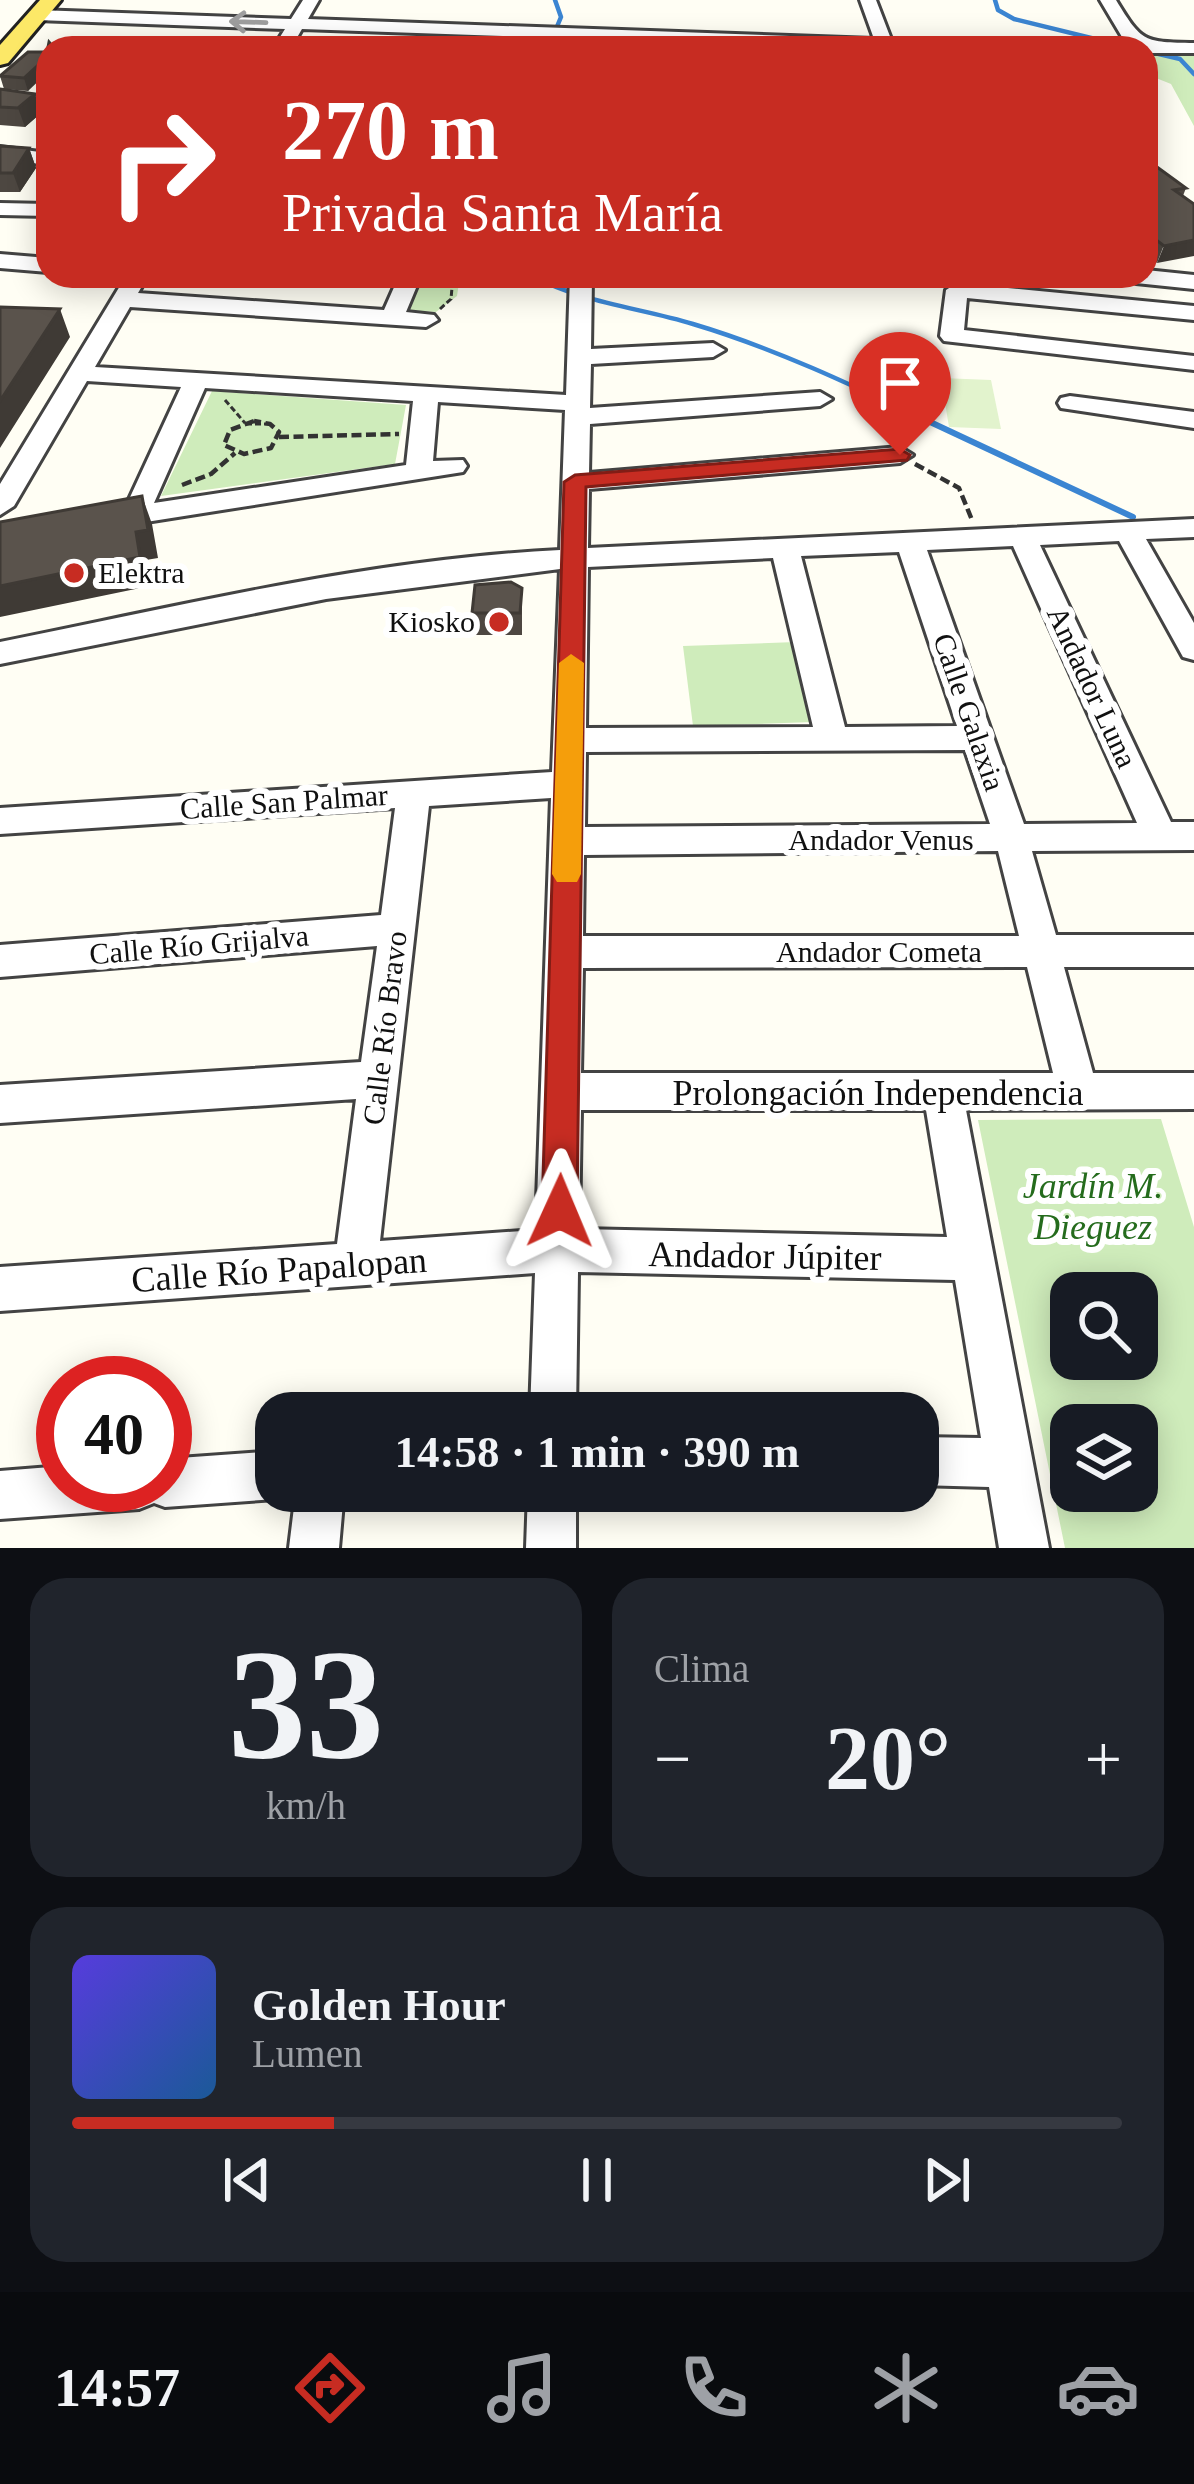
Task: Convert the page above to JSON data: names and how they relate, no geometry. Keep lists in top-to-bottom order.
{
  "streets": {
    "street": [
      "Andador Luna",
      "Calle Galaxia",
      "Calle San Palmar",
      "Andador Venus",
      "Calle Río Grijalva",
      "Andador Cometa",
      "Calle Río Bravo",
      "Prolongación Independencia",
      "Andador Júpiter",
      "Calle Río Papalopan"
    ]
  },
  "crossings": [
    ["Andador Luna", "Andador Venus"],
    ["Calle Galaxia", "Andador Venus"],
    ["Calle Galaxia", "Andador Cometa"],
    ["Calle Galaxia", "Prolongación Independencia"],
    ["Calle San Palmar", "Calle Río Bravo"],
    ["Calle Río Grijalva", "Calle Río Bravo"],
    ["Calle Río Bravo", "Calle Río Papalopan"],
    ["Andador Júpiter", "Calle Río Papalopan"]
  ],
  "parks": ["Jardín M. Dieguez"],
  "places": ["Elektra", "Kiosko"],
  "page": {
    "turn": ["270 m", "Privada Santa María"],
    "limit": "40",
    "trip": "14:58 · 1 min · 390 m",
    "tile": [
      ["33", "km/h"],
      "Clima"
    ],
    "heat": ["−", "20°", "+"],
    "song": ["Golden Hour", "Lumen"],
    "tabs": "14:57"
  }
}
